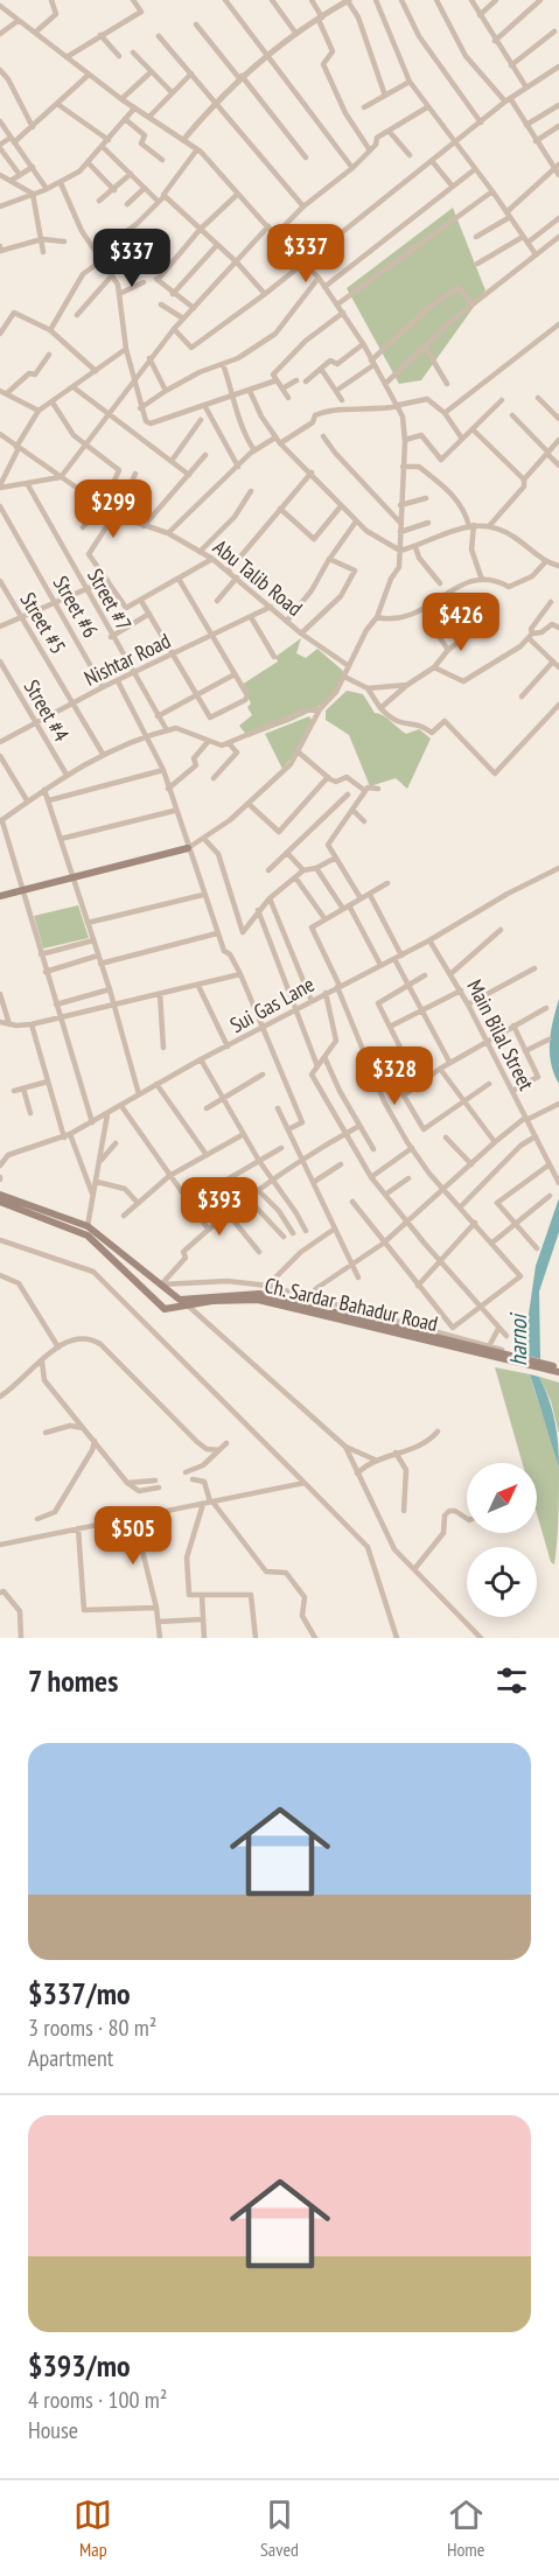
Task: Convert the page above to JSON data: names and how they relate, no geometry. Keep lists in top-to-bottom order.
{
  "streets": {
    "main road": ["Ch. Sardar Bahadur Road"],
    "street": [
      "Abu Talib Road",
      "Street #7",
      "Street #6",
      "Street #5",
      "Nishtar Road",
      "Street #4",
      "Sui Gas Lane",
      "Main Bilal Street"
    ]
  },
  "crossings": [
    ["Abu Talib Road", "Nishtar Road"],
    ["Street #7", "Nishtar Road"],
    ["Street #6", "Nishtar Road"],
    ["Street #5", "Nishtar Road"],
    ["Nishtar Road", "Street #4"],
    ["Sui Gas Lane", "Main Bilal Street"]
  ],
  "water": ["harnoi"],
  "north": "top right",
  "page": {
    "price": [
      "$337",
      "$337",
      "$299",
      "$426",
      "$328",
      "$393",
      "$505"
    ],
    "heading": "7 homes",
    "list": [
      {
        "name": "$337/mo",
        "note": "3 rooms · 80 m² · Apartment"
      },
      {
        "name": "$393/mo",
        "note": "4 rooms · 100 m² · House"
      }
    ],
    "tabs": ["Map", "Saved", "Home"]
  }
}
